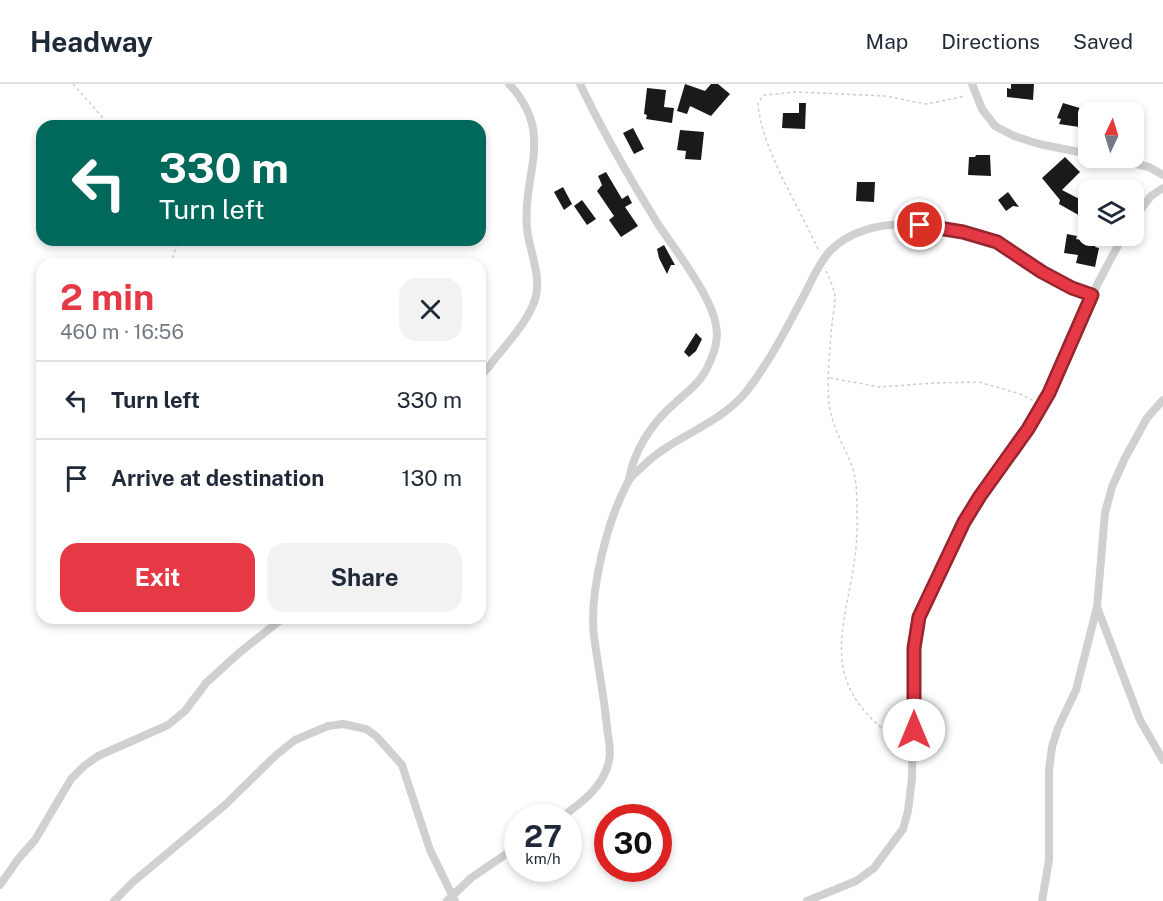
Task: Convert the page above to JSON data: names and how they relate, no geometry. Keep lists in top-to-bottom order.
{
  "north": "top",
  "page": {
    "header": "Headway",
    "nav": ["Map", "Directions", "Saved"],
    "turn": ["330 m", "Turn left"],
    "heading": ["2 min", "460 m · 16:56"],
    "list": [
      {
        "name": "Turn left",
        "value": "330 m"
      },
      {
        "name": "Arrive at destination",
        "value": "130 m"
      }
    ],
    "buttons": ["Exit", "Share"],
    "speed": "27 km/h",
    "limit": "30"
  }
}
